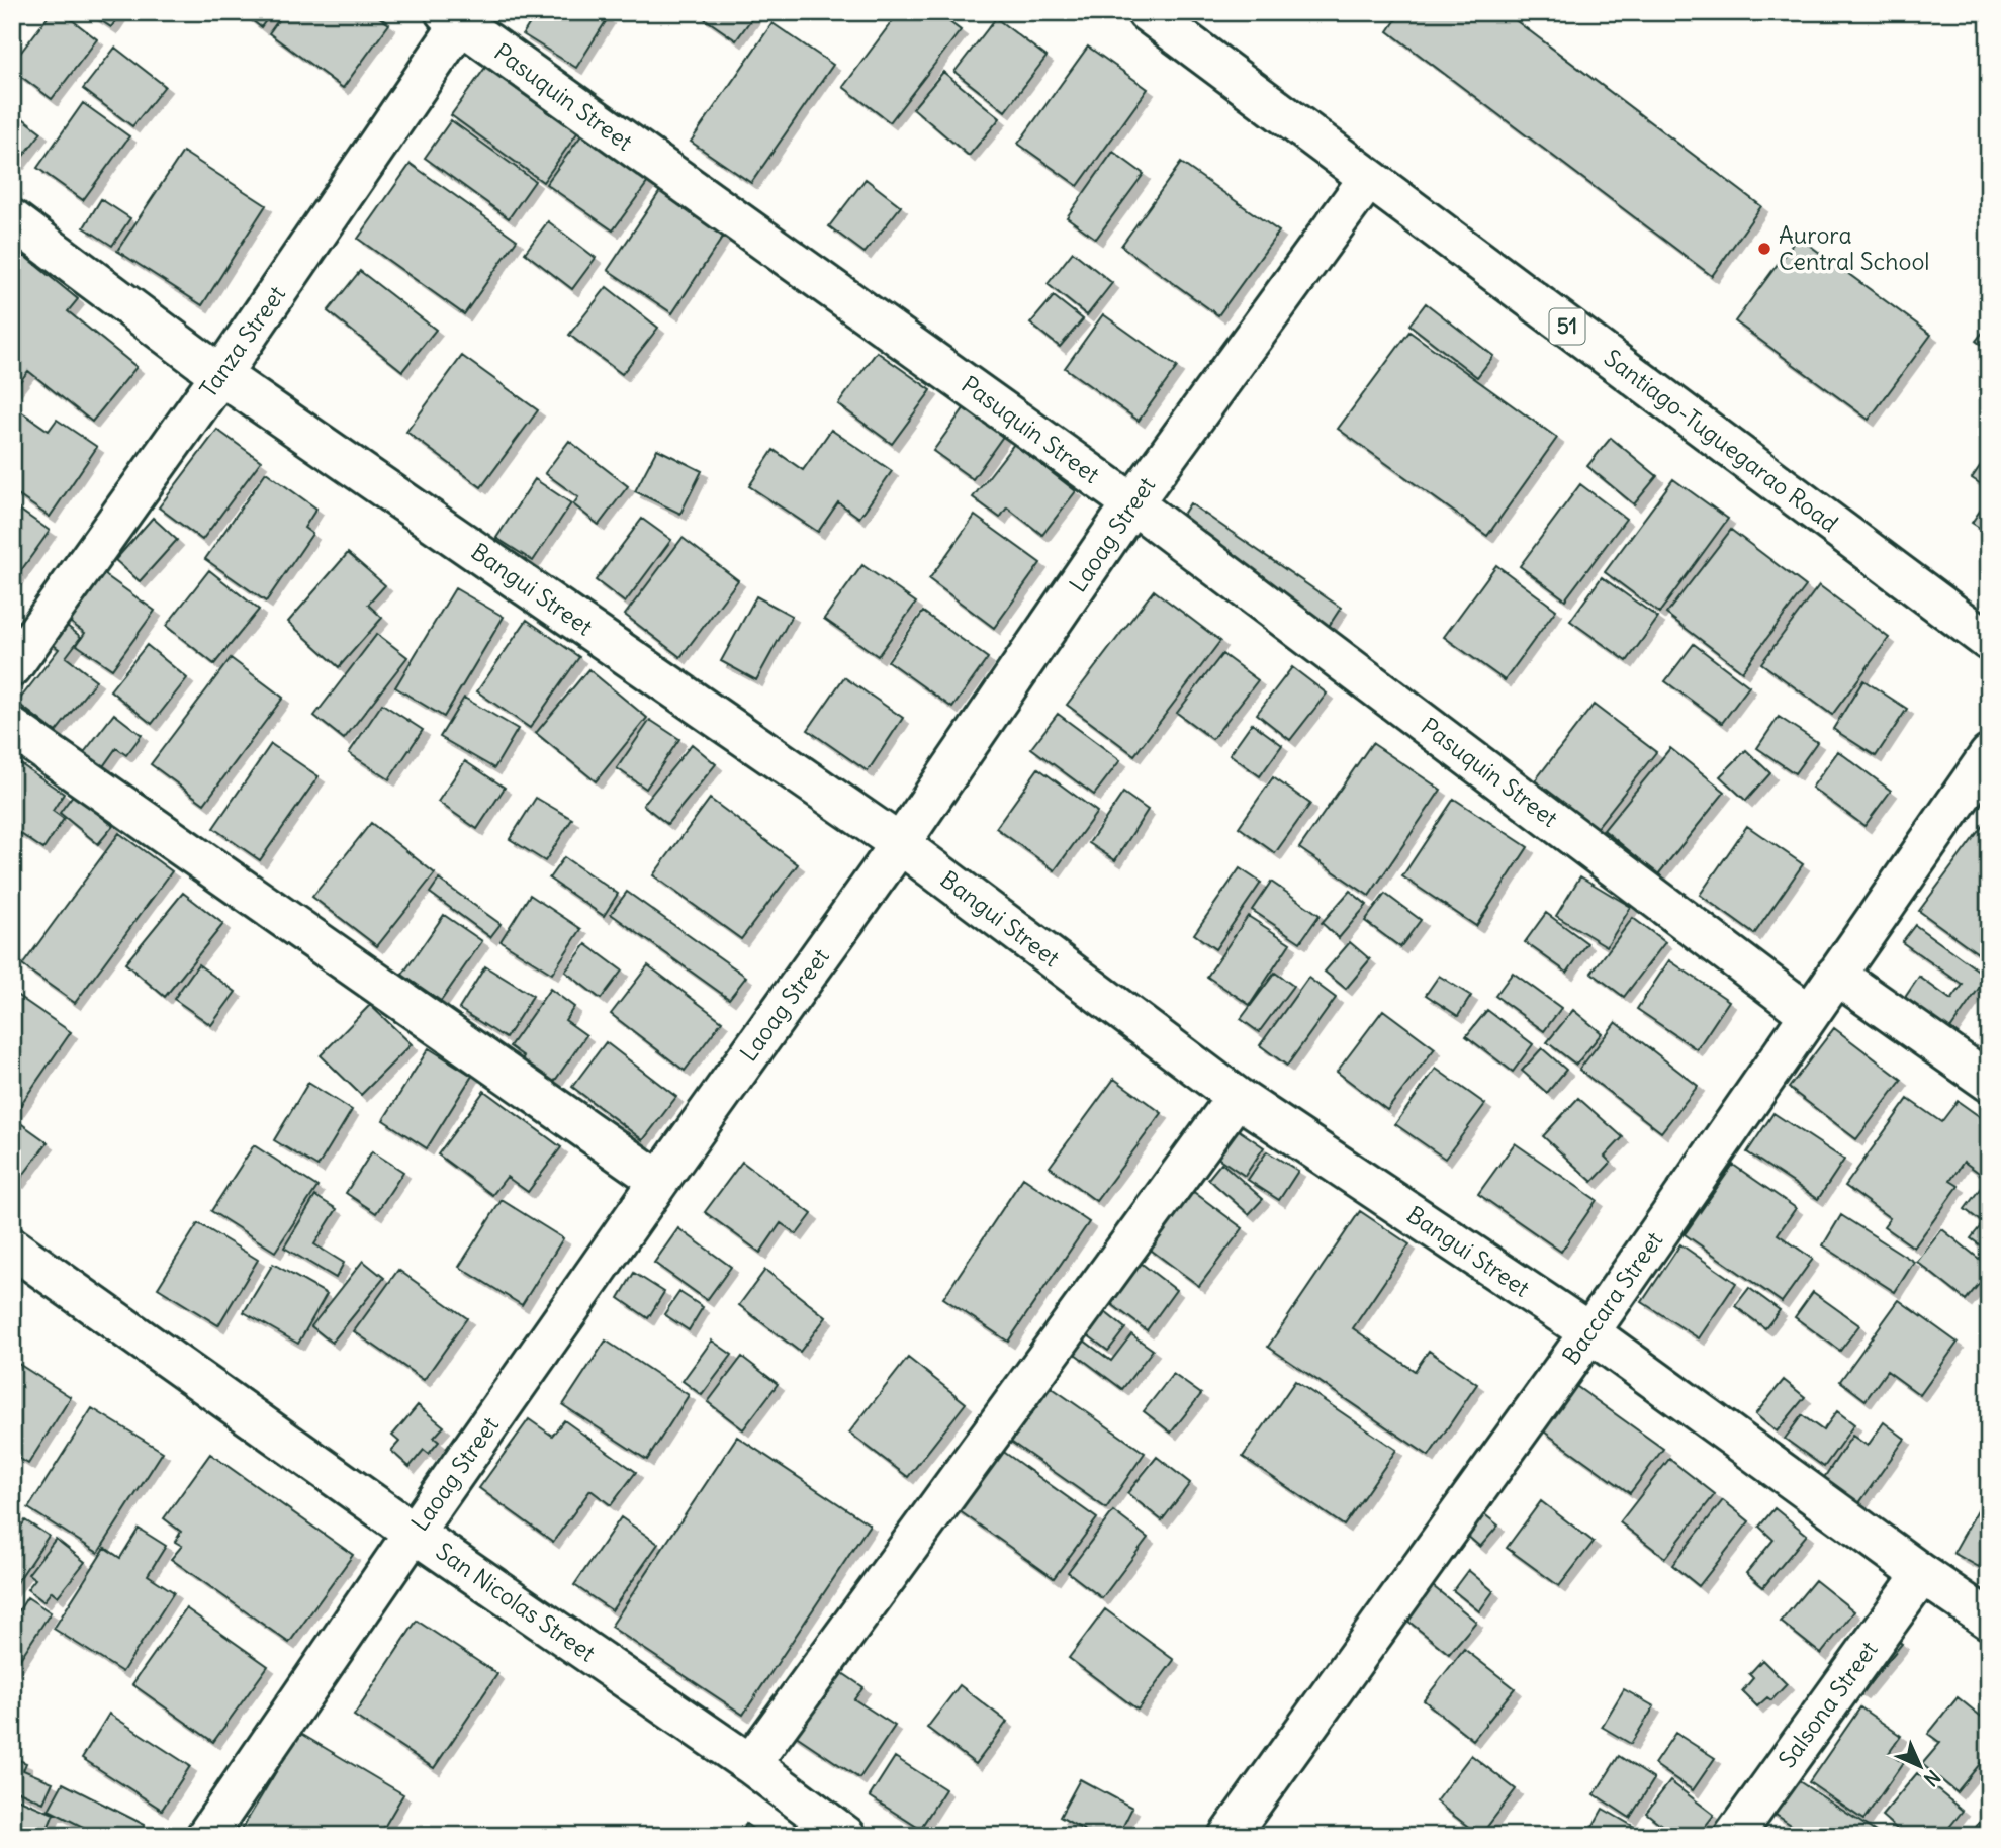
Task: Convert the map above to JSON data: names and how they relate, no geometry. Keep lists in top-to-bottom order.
{
  "streets": {
    "main road": [
      "Pasuquin Street",
      "51",
      "Tanza Street",
      "Santiago-Tuguegarao Road",
      "Laoag Street",
      "Bangui Street",
      "Baccara Street",
      "San Nicolas Street",
      "Salsona Street"
    ]
  },
  "crossings": [
    ["Pasuquin Street", "Tanza Street"],
    ["Pasuquin Street", "Laoag Street"],
    ["Pasuquin Street", "Baccara Street"],
    ["Tanza Street", "Bangui Street"],
    ["Santiago-Tuguegarao Road", "Laoag Street"],
    ["Laoag Street", "Bangui Street"],
    ["Laoag Street", "San Nicolas Street"],
    ["Bangui Street", "Baccara Street"],
    ["Bangui Street", "Salsona Street"]
  ],
  "places": ["Aurora Central School"],
  "north": "bottom right"
}
